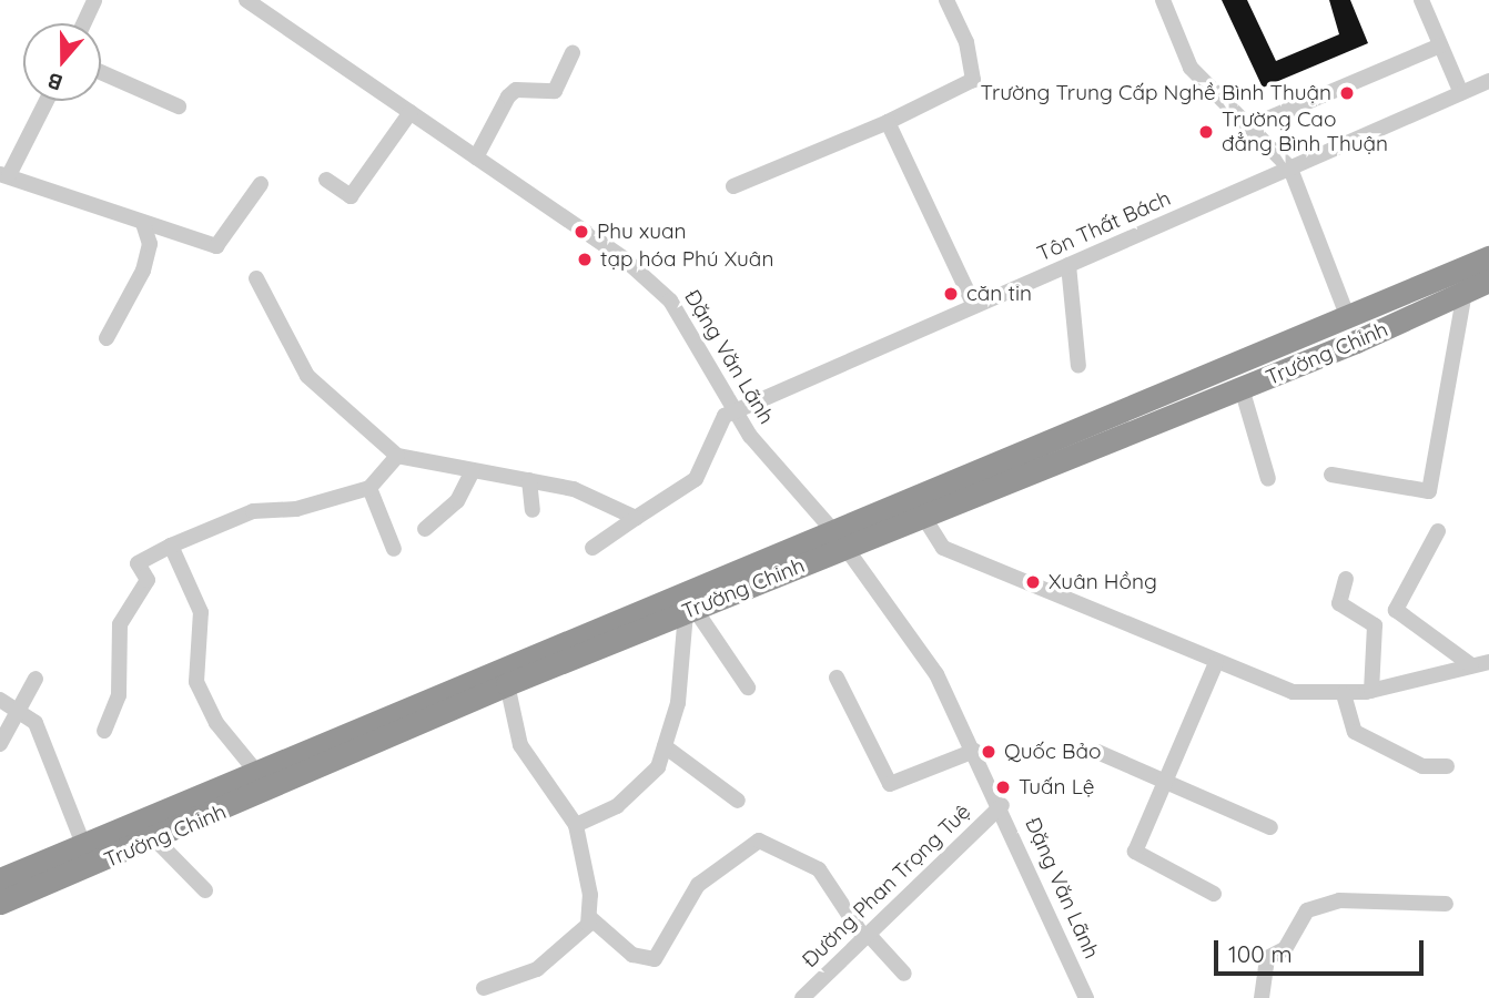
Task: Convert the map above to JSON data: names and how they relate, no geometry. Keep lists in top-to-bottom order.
{
  "streets": {
    "highway": ["Trường Chinh"],
    "street": ["Tôn Thất Bách", "Đặng Văn Lãnh", "Đường Phan Trọng Tuệ"]
  },
  "crossings": [
    ["Tôn Thất Bách", "Đặng Văn Lãnh"],
    ["Trường Chinh", "Đặng Văn Lãnh"],
    ["Đặng Văn Lãnh", "Đường Phan Trọng Tuệ"]
  ],
  "places": [
    "Trường Trung Cấp Nghề Bình Thuận",
    "Trường Cao đẳng Bình Thuận",
    "Phu xuan",
    "tạp hóa Phú Xuân",
    "căn tin",
    "Xuân Hồng",
    "Quốc Bảo",
    "Tuấn Lệ"
  ],
  "scale_bar": "100 m",
  "north": "bottom"
}
